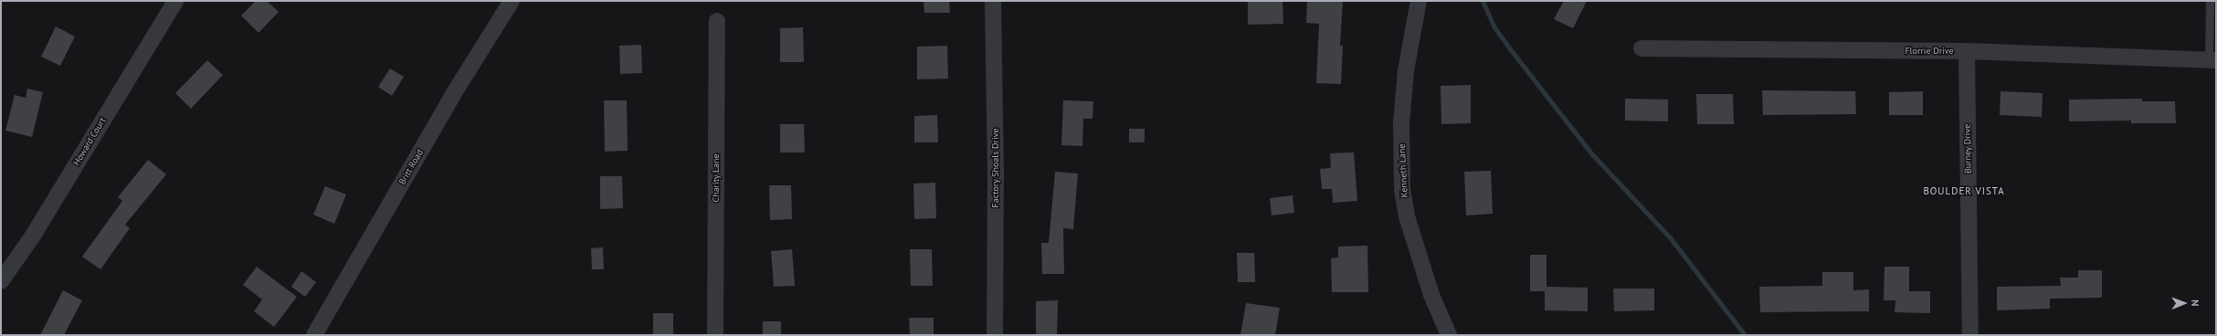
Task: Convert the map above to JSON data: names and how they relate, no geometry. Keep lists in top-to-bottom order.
{
  "streets": {
    "street": [
      "Florrie Drive",
      "Howard Court",
      "Burney Drive",
      "Britt Road",
      "Factory Shoals Drive",
      "Kenneth Lane",
      "Charity Lane"
    ]
  },
  "crossings": [
    ["Florrie Drive", "Burney Drive"]
  ],
  "districts": ["BOULDER VISTA"],
  "north": "right"
}
